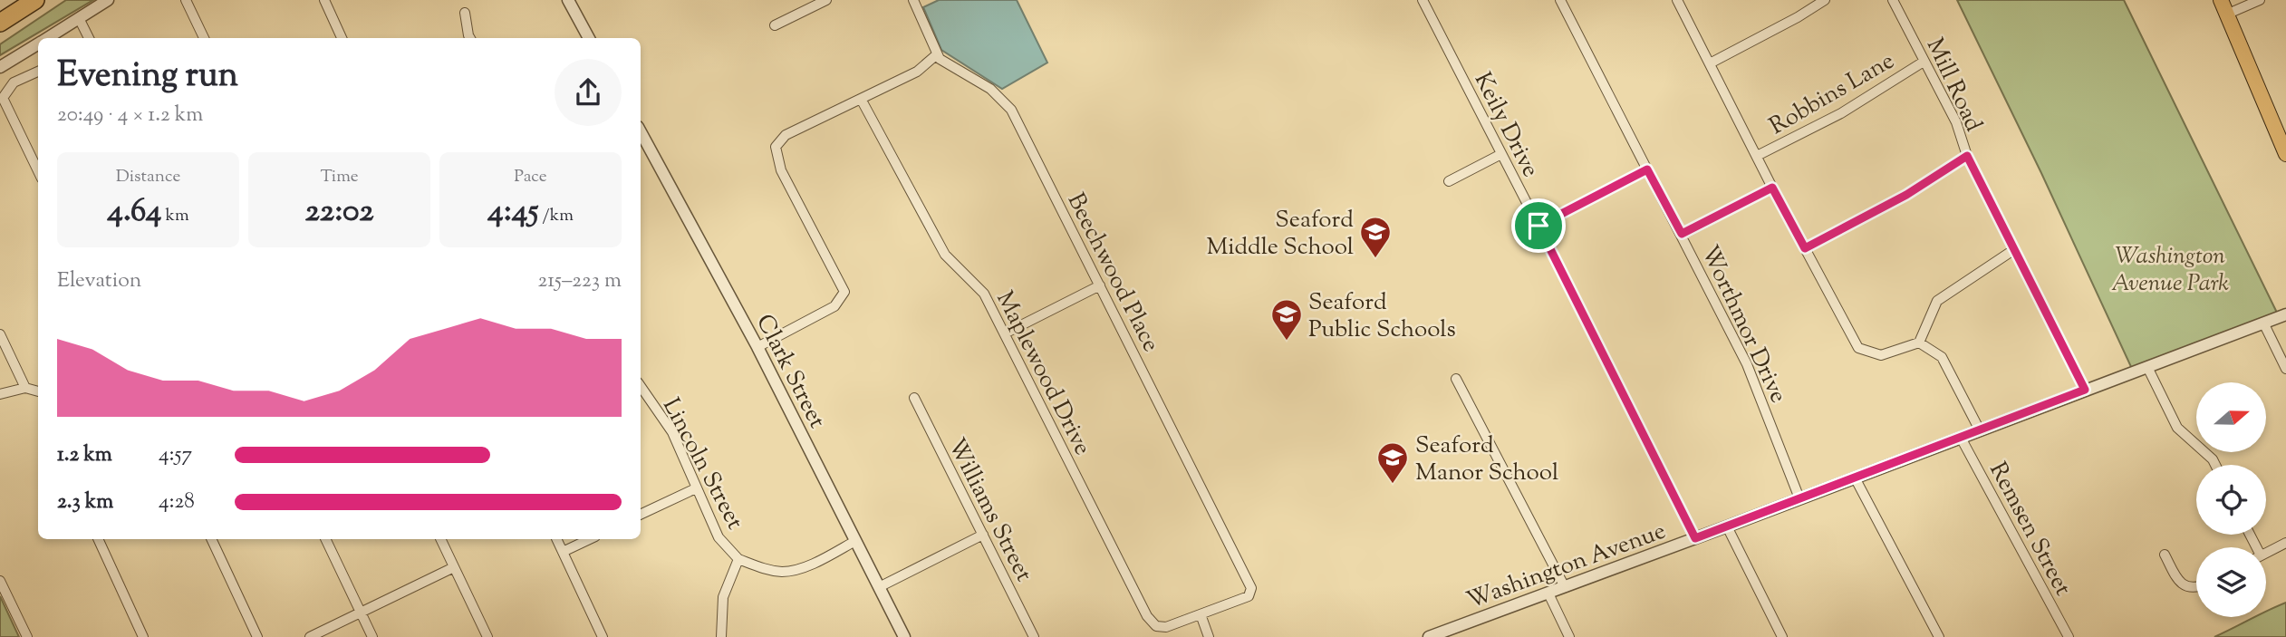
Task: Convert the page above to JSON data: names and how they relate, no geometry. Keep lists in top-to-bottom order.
{
  "streets": {
    "street": [
      "Mill Road",
      "Robbins Lane",
      "Keily Drive",
      "Beechwood Place",
      "Worthmor Drive",
      "Clark Street",
      "Maplewood Drive",
      "Lincoln Street",
      "Williams Street",
      "Remsen Street",
      "Washington Avenue"
    ]
  },
  "crossings": [
    ["Mill Road", "Robbins Lane"],
    ["Mill Road", "Washington Avenue"],
    ["Keily Drive", "Washington Avenue"],
    ["Beechwood Place", "Maplewood Drive"],
    ["Worthmor Drive", "Washington Avenue"],
    ["Clark Street", "Lincoln Street"],
    ["Remsen Street", "Washington Avenue"]
  ],
  "parks": ["Washington Avenue Park"],
  "places": {
    "school or university": ["Seaford Middle School", "Seaford Public Schools", "Seaford Manor School"]
  },
  "north": "right",
  "page": {
    "heading": ["Evening run", "20:49 · 4 × 1.2 km"],
    "stats": [
      ["Distance", "4.64 km"],
      ["Time", "22:02"],
      ["Pace", "4:45 /km"]
    ],
    "chart": ["Elevation", "215–223 m"],
    "list": [
      {
        "name": "1.2 km",
        "note": "4:57"
      },
      {
        "name": "2.3 km",
        "note": "4:28"
      }
    ]
  }
}
